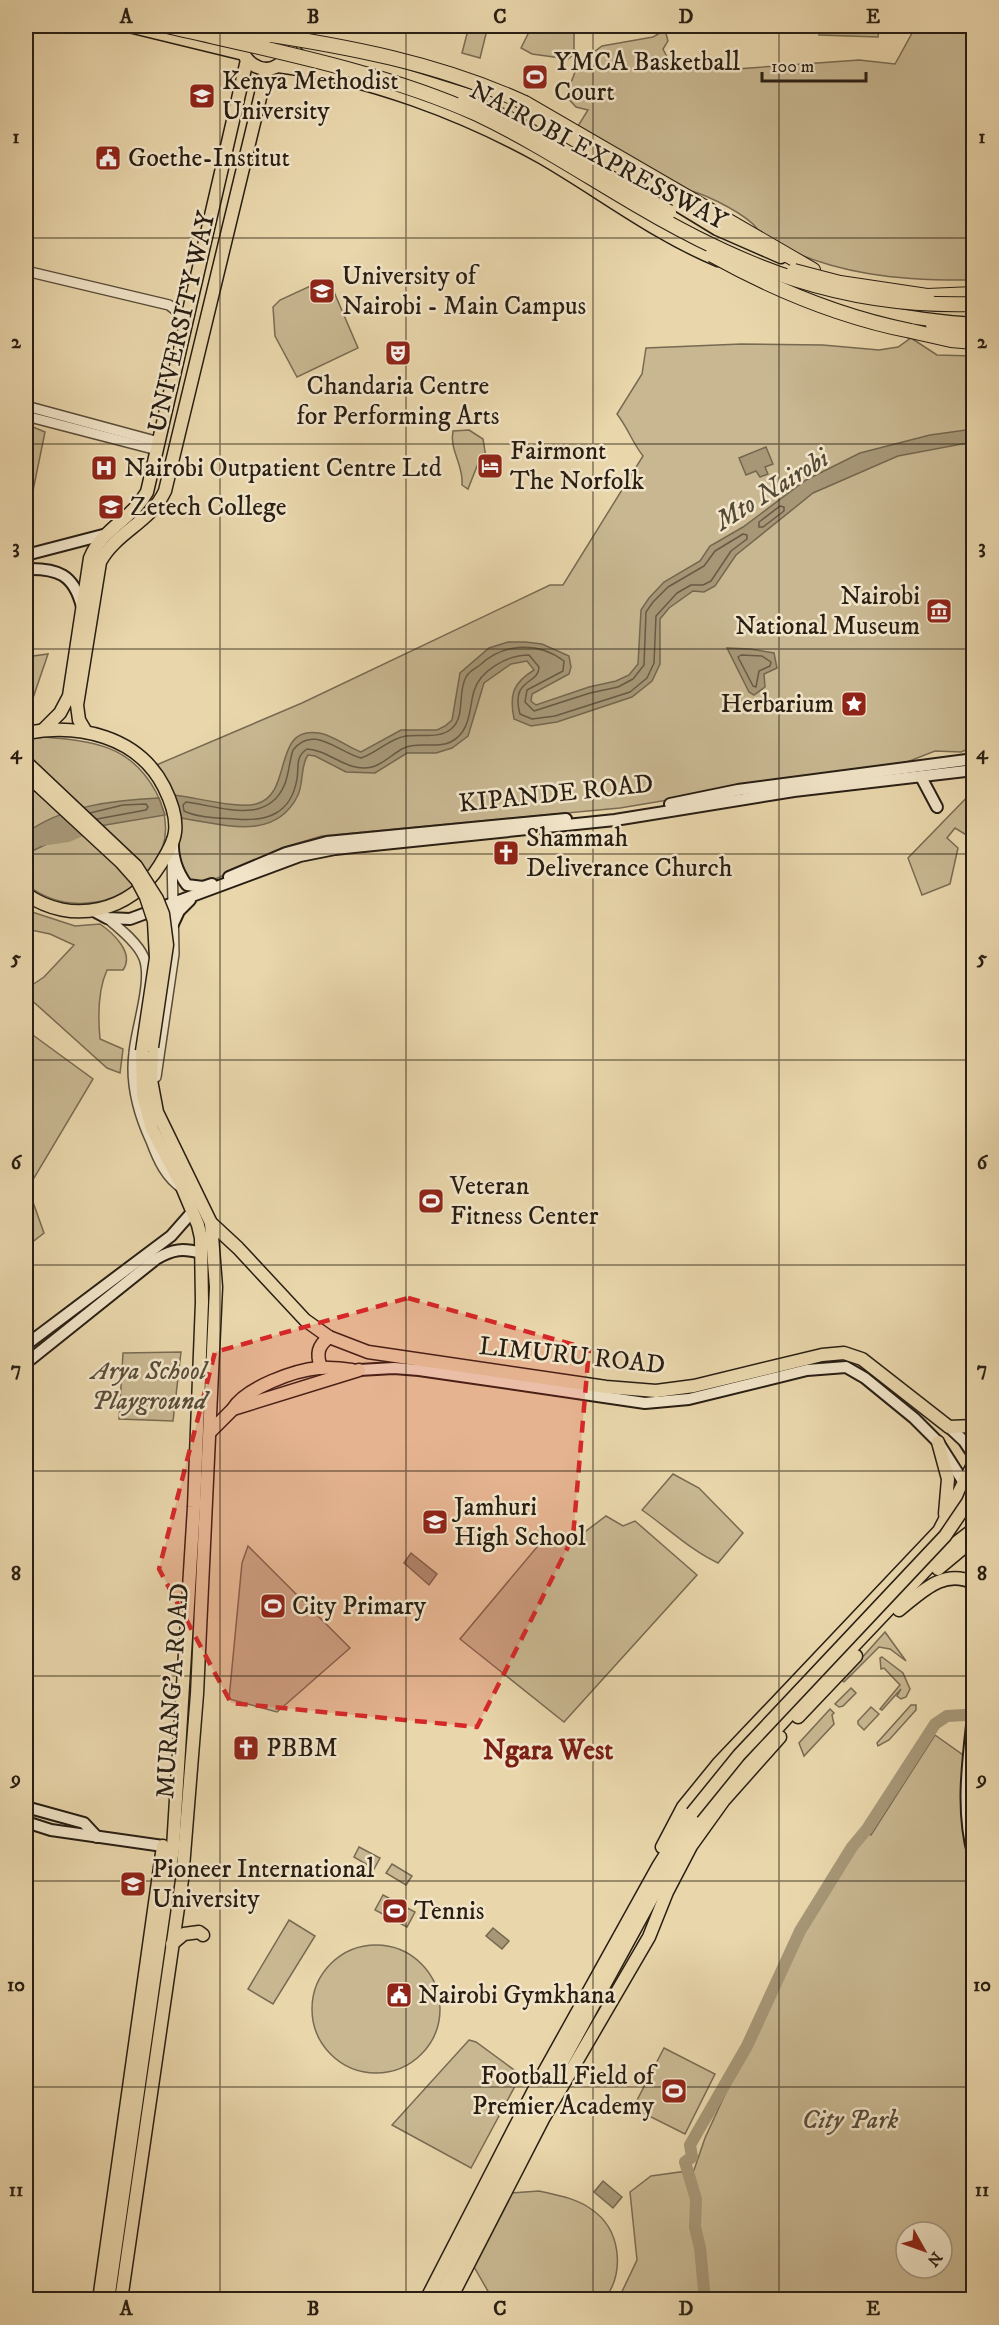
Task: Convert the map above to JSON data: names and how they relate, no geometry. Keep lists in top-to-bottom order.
{
  "streets": {
    "highway": ["NAIROBI EXPRESSWAY"],
    "main road": [
      "UNIVERSITY WAY",
      "KIPANDE ROAD",
      "LIMURU ROAD",
      "MURANG'A ROAD"
    ]
  },
  "crossings": [
    ["KIPANDE ROAD", "MURANG'A ROAD"],
    ["LIMURU ROAD", "MURANG'A ROAD"]
  ],
  "districts": ["Ngara West"],
  "water": ["Mto Nairobi"],
  "parks": ["Arya School Playground", "City Park"],
  "places": {
    "sports": [
      "YMCA Basketball Court",
      "Veteran Fitness Center",
      "City Primary",
      "Tennis",
      "Football Field of Premier Academy"
    ],
    "school or university": [
      "Kenya Methodist University",
      "University of Nairobi - Main Campus",
      "Zetech College",
      "Jamhuri High School",
      "Pioneer International University"
    ],
    "public building": ["Goethe-Institut", "Nairobi Gymkhana"],
    "theatre": ["Chandaria Centre for Performing Arts"],
    "hotel": ["Fairmont The Norfolk"],
    "hospital": ["Nairobi Outpatient Centre Ltd"],
    "museum": ["Nairobi National Museum"],
    "place": ["Herbarium"],
    "church": ["Shammah Deliverance Church", "PBBM"]
  },
  "scale_bar": "100 m",
  "north": "bottom right",
  "grid": {
    "columns": [
      "A",
      "B",
      "C",
      "D",
      "E"
    ],
    "rows": [
      "1",
      "2",
      "3",
      "4",
      "5",
      "6",
      "7",
      "8",
      "9",
      "10",
      "11"
    ]
  }
}
